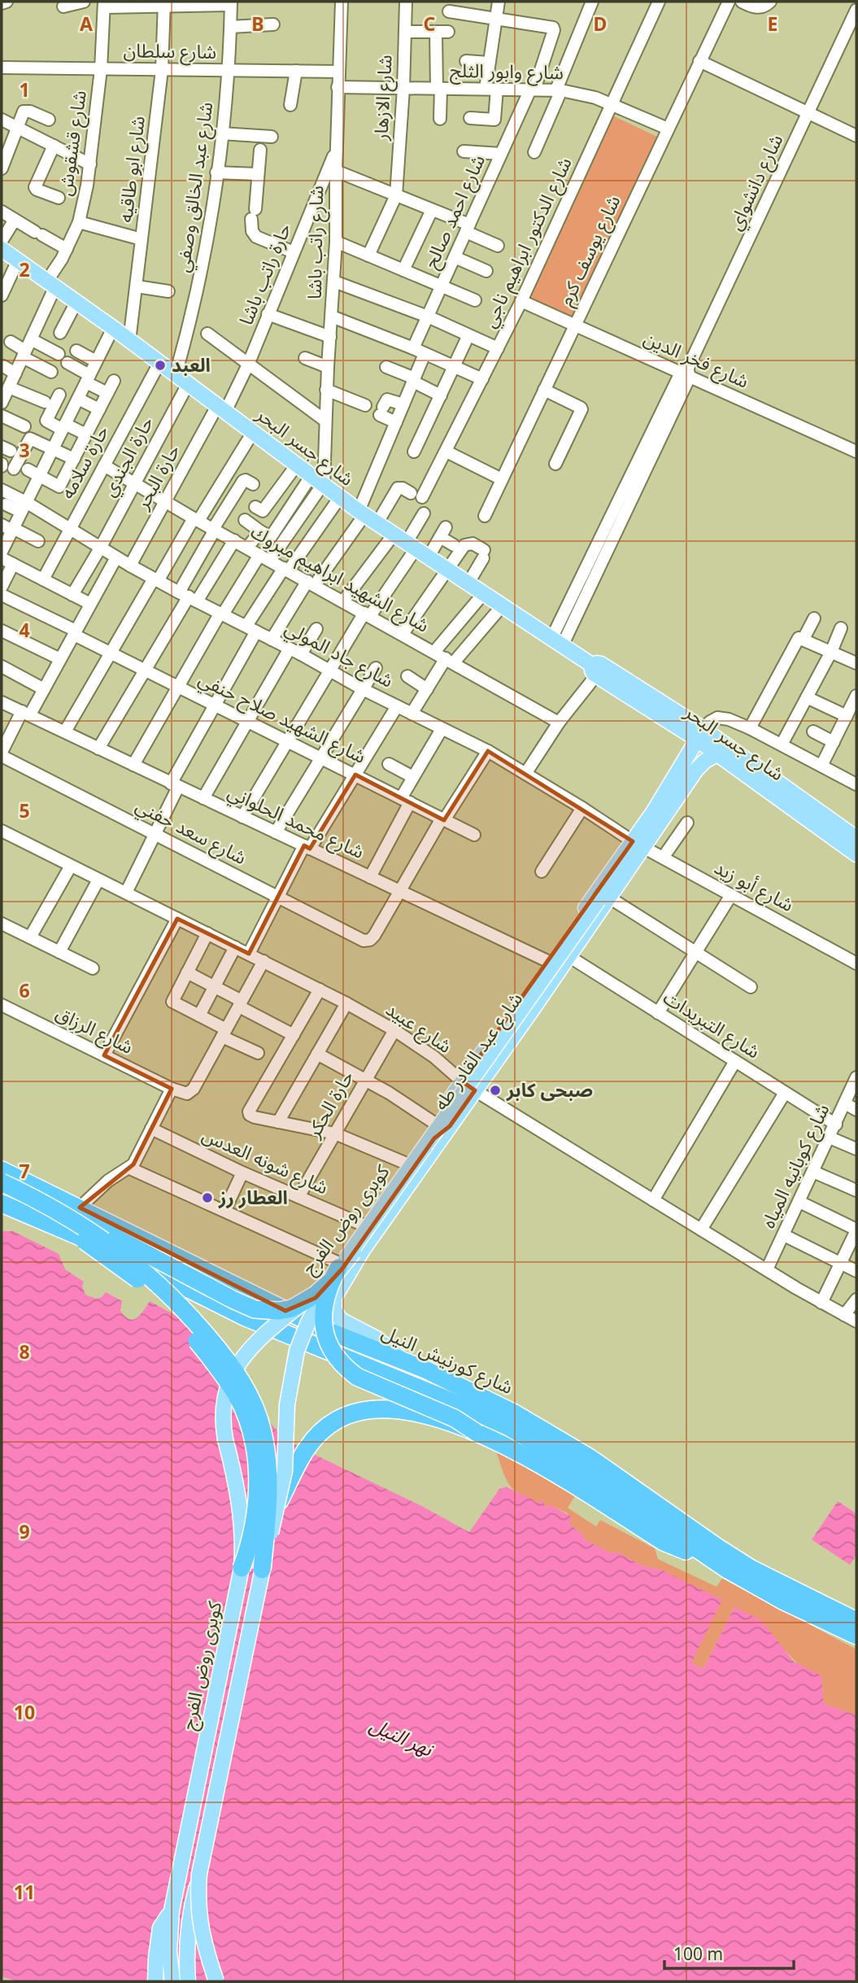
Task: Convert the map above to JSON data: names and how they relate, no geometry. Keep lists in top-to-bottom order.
{
  "streets": {
    "highway": ["شارع كورنيش النيل"],
    "main road": ["شارع جسر البحر", "شارع عبد القادر طه", "كوبرى روض الفرج"],
    "street": [
      "شارع سلطان",
      "شارع وابور الثلج",
      "شارع الازهار",
      "شارع قشقوش",
      "شارع ابو طاقيه",
      "شارع دانشواي",
      "شارع عبد الخالق وصفي",
      "شارع احمد صالح",
      "شارع راتب باشا",
      "شارع الدكتور ابراهيم ناجي",
      "شارع يوسف كرم",
      "حارة راتب باشا",
      "شارع فخر الدين",
      "حارة الجندي",
      "حارة سلامه",
      "حارة البحر",
      "شارع الشهيد ابراهيم مبروك",
      "شارع جاد المولي",
      "شارع الشهيد صلاح حنفي",
      "شارع محمد الحلواني",
      "شارع سعد حفني",
      "شارع أبو زيد",
      "شارع التبريدات",
      "شارع عبيد",
      "شارع الرزاق",
      "حارة الحكر",
      "شارع شونه العدس",
      "شارع كوبانيه المياه"
    ]
  },
  "crossings": [
    ["شارع سلطان", "شارع قشقوش"],
    ["شارع سلطان", "شارع ابو طاقيه"],
    ["شارع سلطان", "شارع عبد الخالق وصفي"],
    ["شارع سلطان", "شارع راتب باشا"],
    ["شارع وابور الثلج", "شارع الازهار"],
    ["شارع وابور الثلج", "شارع احمد صالح"],
    ["شارع وابور الثلج", "شارع راتب باشا"],
    ["شارع وابور الثلج", "شارع الدكتور ابراهيم ناجي"],
    ["شارع وابور الثلج", "شارع يوسف كرم"],
    ["شارع قشقوش", "شارع جسر البحر"],
    ["شارع ابو طاقيه", "شارع جسر البحر"],
    ["شارع دانشواي", "شارع فخر الدين"],
    ["شارع دانشواي", "شارع جسر البحر"],
    ["شارع عبد الخالق وصفي", "شارع جسر البحر"],
    ["شارع راتب باشا", "حارة راتب باشا"],
    ["شارع راتب باشا", "شارع جسر البحر"],
    ["شارع الدكتور ابراهيم ناجي", "شارع فخر الدين"],
    ["شارع الدكتور ابراهيم ناجي", "شارع جسر البحر"],
    ["شارع يوسف كرم", "شارع فخر الدين"],
    ["حارة راتب باشا", "شارع جسر البحر"],
    ["حارة راتب باشا", "حارة البحر"],
    ["شارع جسر البحر", "حارة الجندي"],
    ["شارع جسر البحر", "حارة سلامه"],
    ["شارع جسر البحر", "حارة البحر"],
    ["شارع جسر البحر", "شارع عبد القادر طه"],
    ["حارة الجندي", "شارع الشهيد ابراهيم مبروك"],
    ["حارة الجندي", "شارع جاد المولي"],
    ["حارة سلامه", "شارع الشهيد ابراهيم مبروك"],
    ["حارة سلامه", "شارع جاد المولي"],
    ["حارة البحر", "شارع الشهيد ابراهيم مبروك"],
    ["حارة البحر", "شارع جاد المولي"],
    ["شارع جاد المولي", "شارع أبو زيد"],
    ["شارع جاد المولي", "شارع عبد القادر طه"],
    ["شارع محمد الحلواني", "شارع سعد حفني"],
    ["شارع محمد الحلواني", "شارع عبد القادر طه"],
    ["شارع أبو زيد", "شارع عبد القادر طه"],
    ["شارع التبريدات", "شارع عبد القادر طه"],
    ["شارع التبريدات", "شارع كوبانيه المياه"],
    ["شارع عبيد", "شارع عبد القادر طه"],
    ["شارع عبيد", "حارة الحكر"],
    ["شارع عبيد", "شارع كوبانيه المياه"],
    ["شارع عبد القادر طه", "شارع شونه العدس"],
    ["شارع عبد القادر طه", "كوبرى روض الفرج"],
    ["شارع عبد القادر طه", "شارع كورنيش النيل"],
    ["حارة الحكر", "شارع شونه العدس"]
  ],
  "water": ["نهر النيل"],
  "places": ["العبد", "صبحى كابر", "العطار رز"],
  "scale_bar": "100 m",
  "grid": {
    "columns": [
      "A",
      "B",
      "C",
      "D",
      "E"
    ],
    "rows": [
      "1",
      "2",
      "3",
      "4",
      "5",
      "6",
      "7",
      "8",
      "9",
      "10",
      "11"
    ]
  }
}
